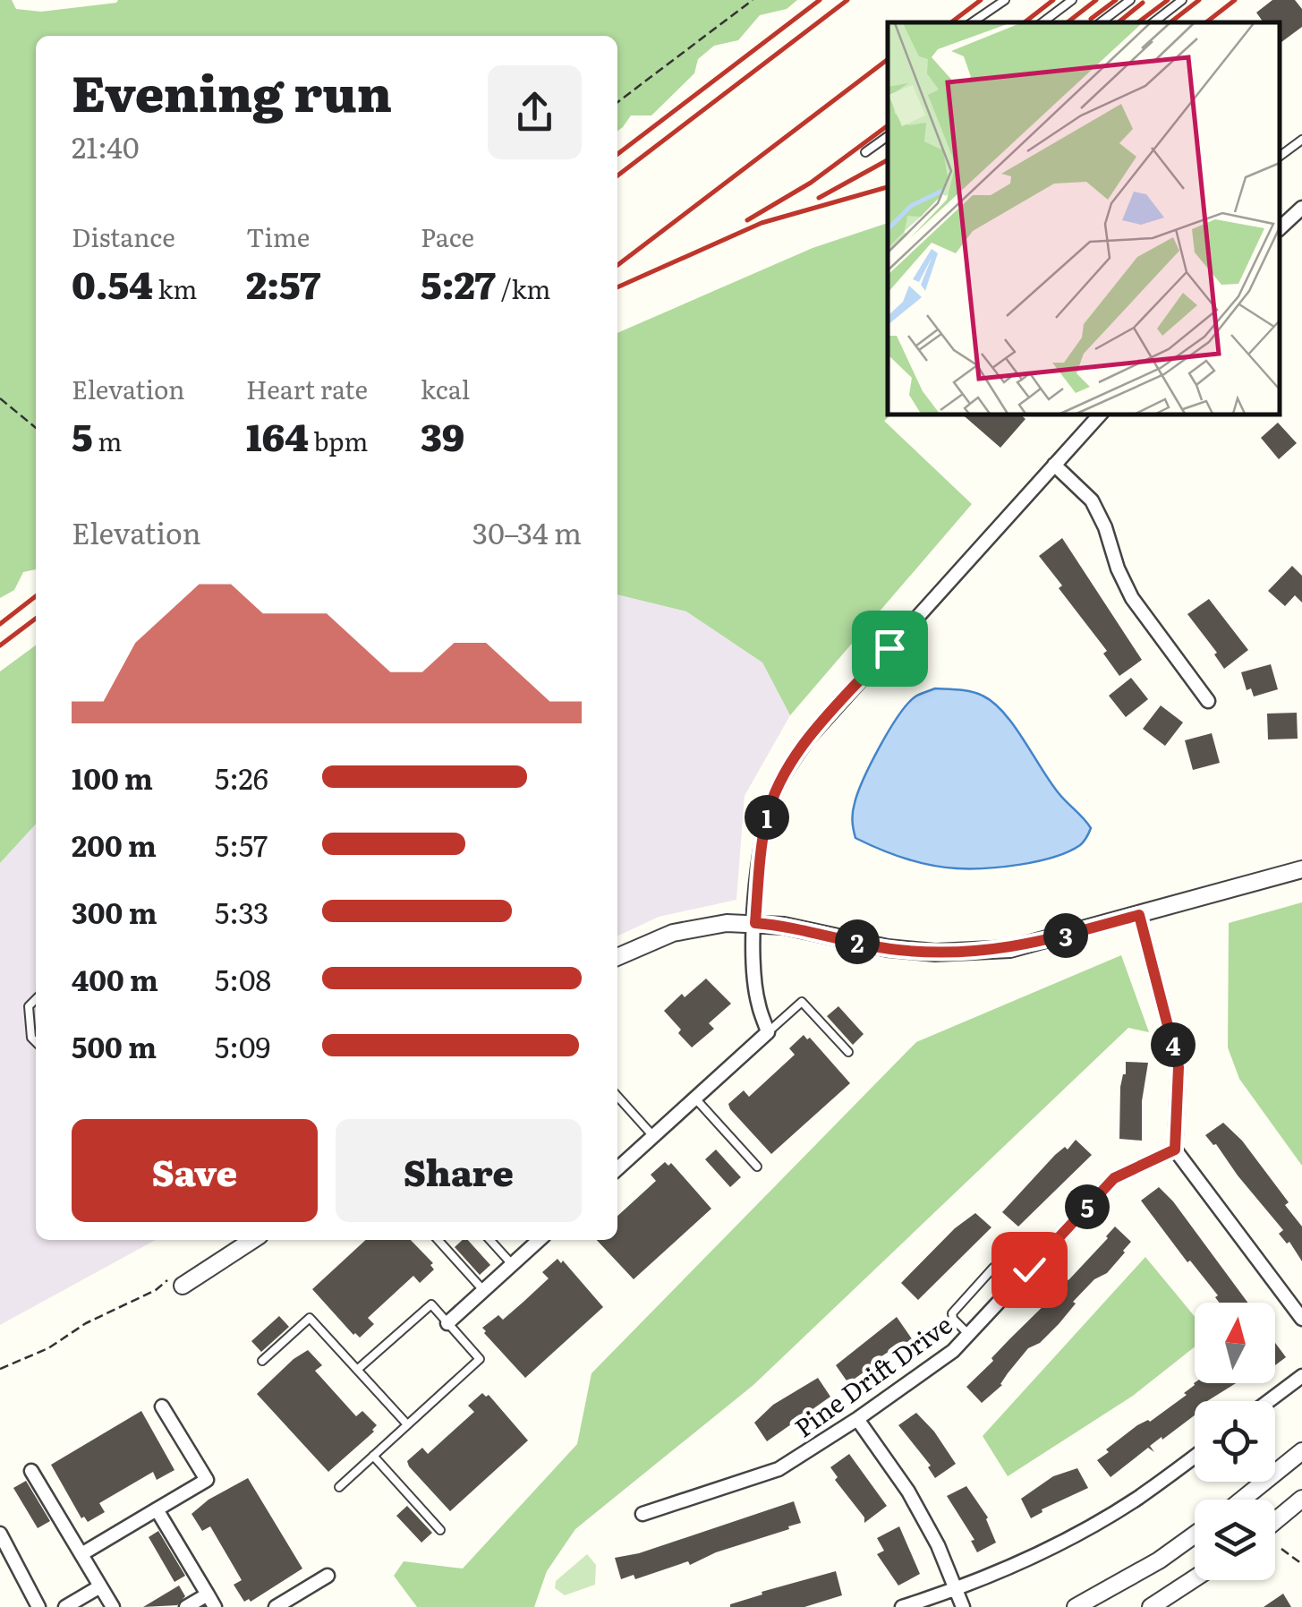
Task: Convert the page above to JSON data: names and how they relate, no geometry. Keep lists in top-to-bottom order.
{
  "streets": {
    "street": ["Pine Drift Drive"]
  },
  "north": "top",
  "page": {
    "heading": ["Evening run", "21:40"],
    "stats": [
      ["Distance", "0.54 km"],
      ["Time", "2:57"],
      ["Pace", "5:27 /km"],
      ["Elevation", "5 m"],
      ["Heart rate", "164 bpm"],
      ["kcal", "39"]
    ],
    "chart": ["Elevation", "30–34 m"],
    "list": [
      {
        "name": "100 m",
        "note": "5:26"
      },
      {
        "name": "200 m",
        "note": "5:57"
      },
      {
        "name": "300 m",
        "note": "5:33"
      },
      {
        "name": "400 m",
        "note": "5:08"
      },
      {
        "name": "500 m",
        "note": "5:09"
      }
    ],
    "pins": [
      "1",
      "3",
      "2",
      "4",
      "5"
    ],
    "buttons": ["Save", "Share"]
  }
}
